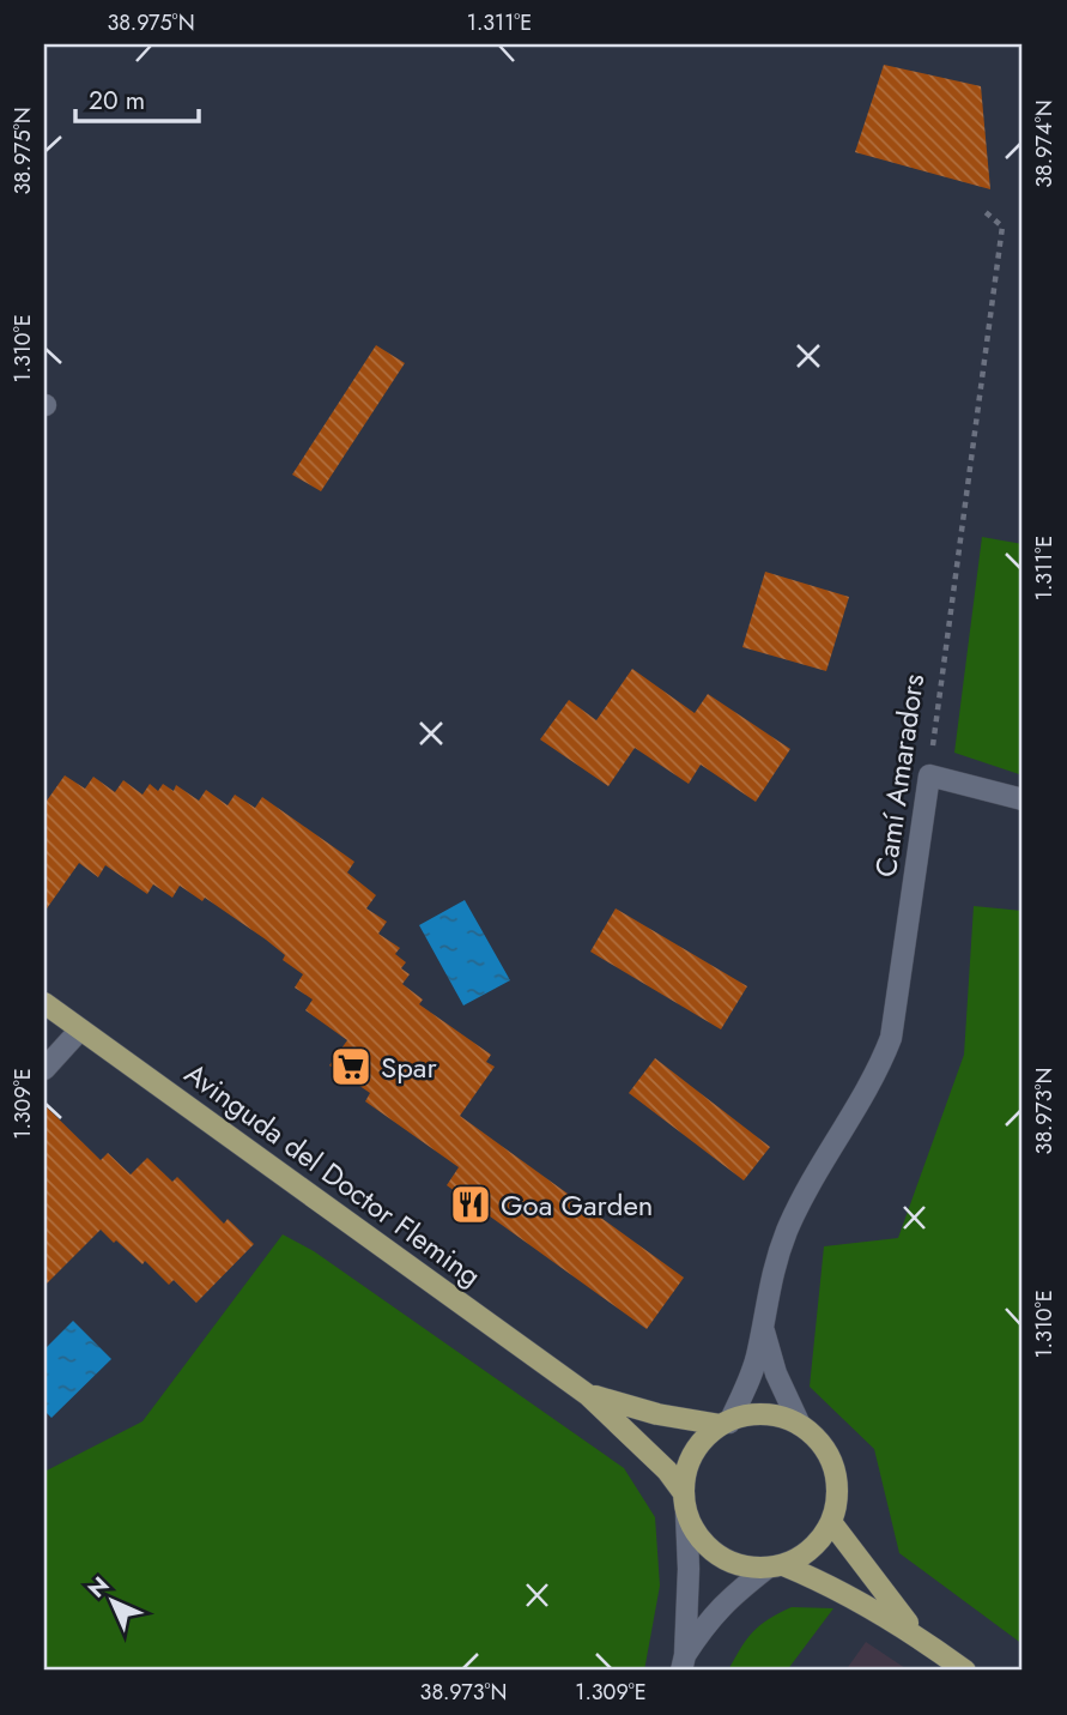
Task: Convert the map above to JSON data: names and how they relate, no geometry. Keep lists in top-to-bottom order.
{
  "streets": {
    "main road": ["Avinguda del Doctor Fleming"],
    "street": ["Camí Amaradors"]
  },
  "crossings": [
    ["Camí Amaradors", "Avinguda del Doctor Fleming"]
  ],
  "places": {
    "supermarket": ["Spar"],
    "restaurant": ["Goa Garden"]
  },
  "scale_bar": "20 m",
  "north": "top left",
  "coordinates": [
    "38.975°N",
    "1.311°E",
    "38.974°N",
    "1.310°E",
    "1.309°E",
    "38.973°N"
  ]
}
